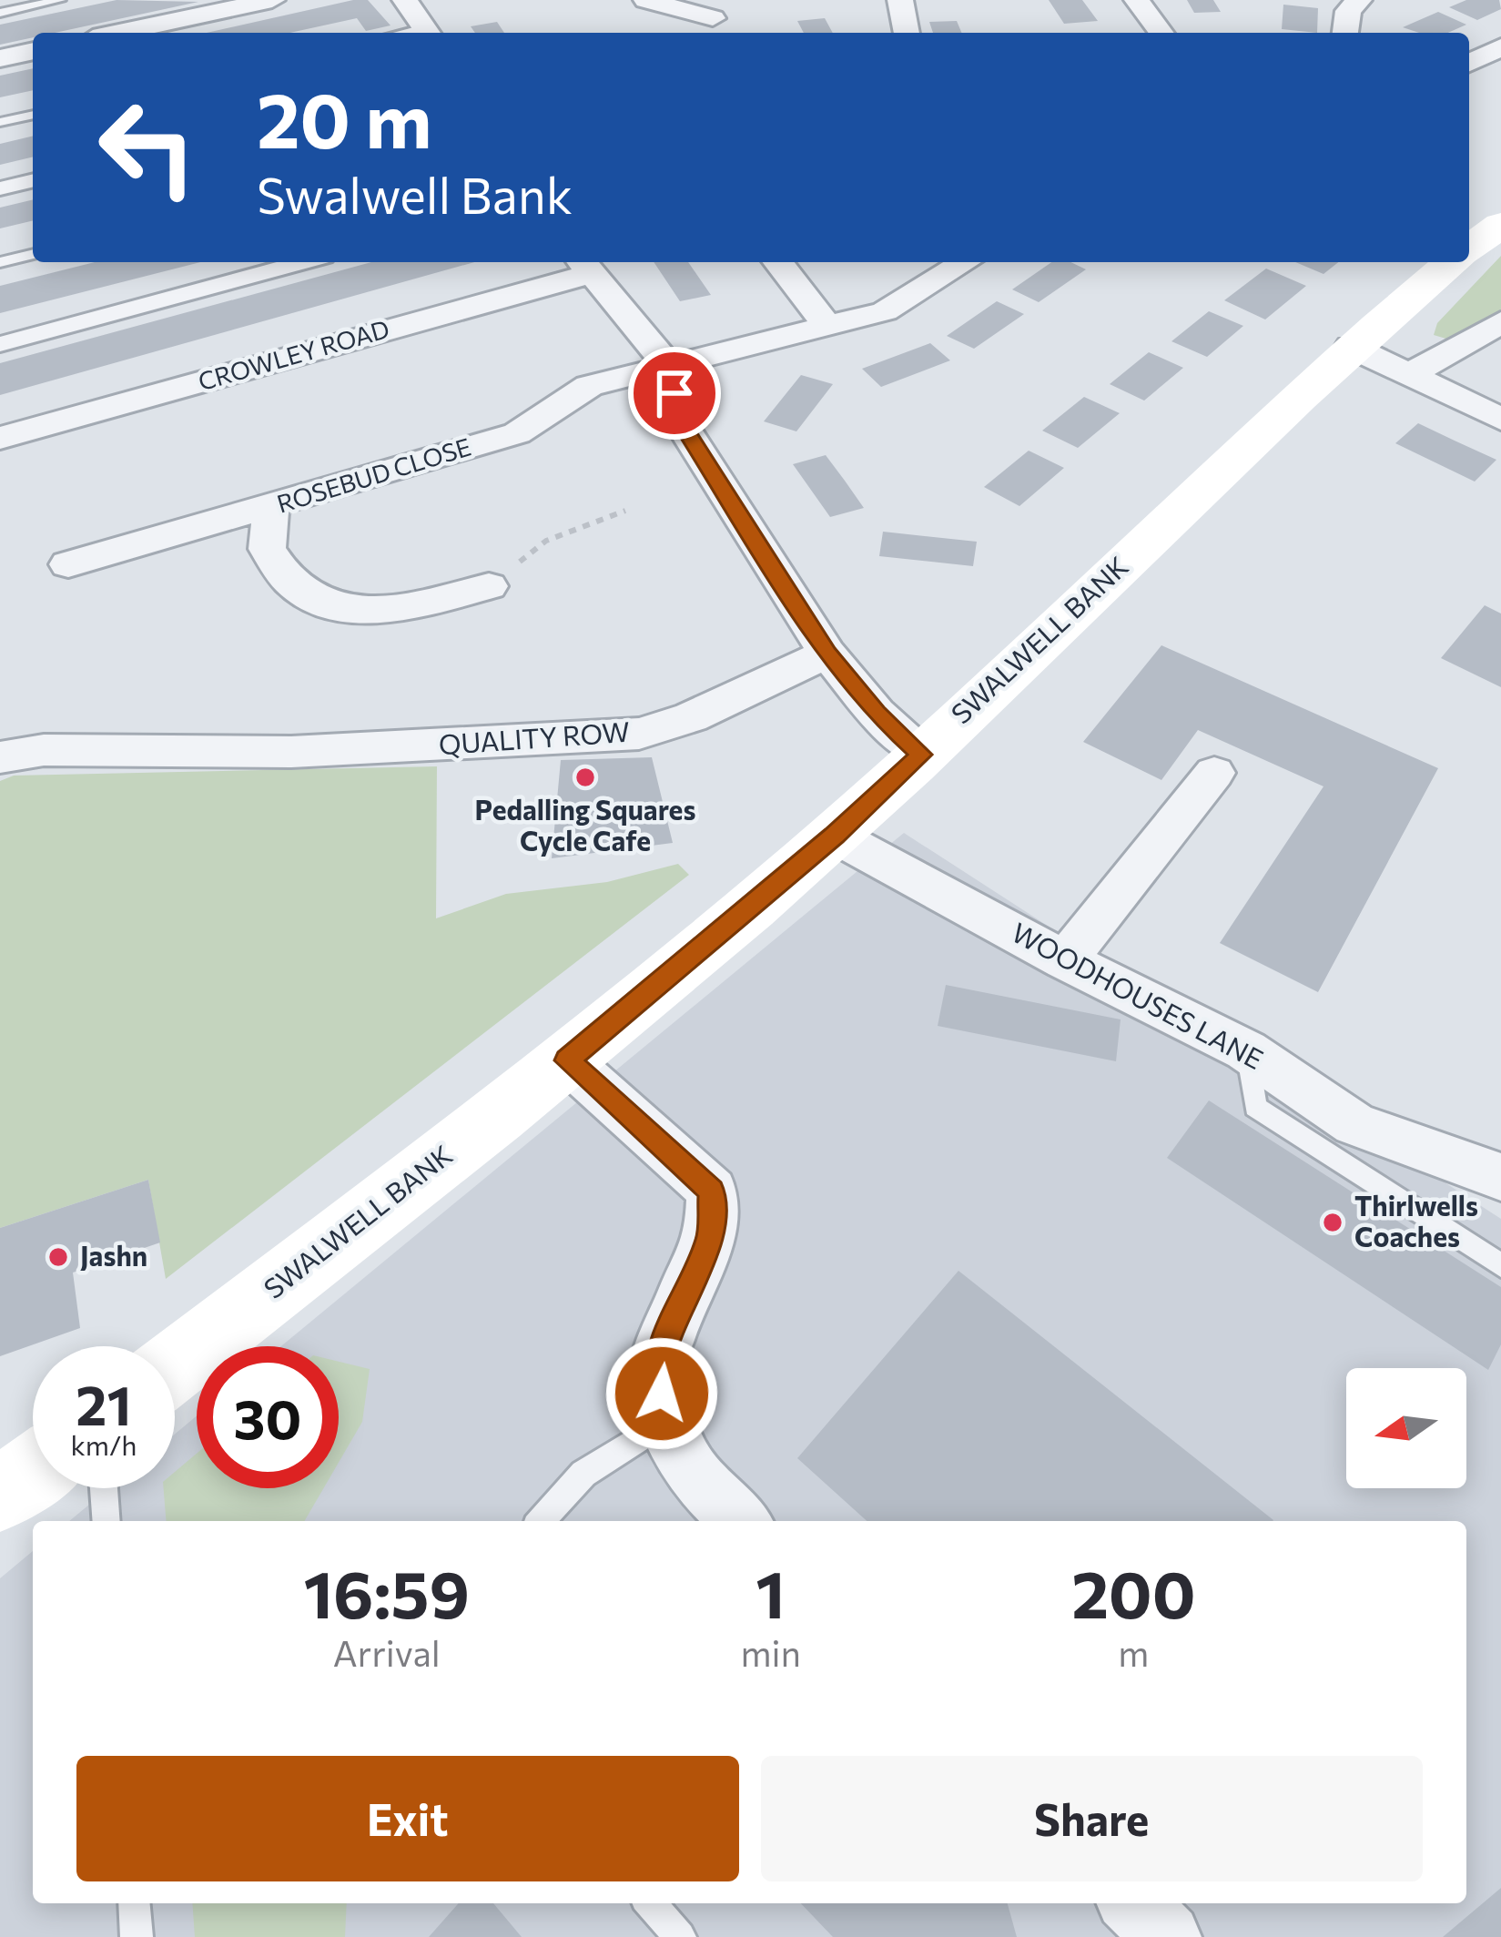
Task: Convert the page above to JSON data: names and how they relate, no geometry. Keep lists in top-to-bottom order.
{
  "streets": {
    "main road": ["SWALWELL BANK"],
    "street": [
      "CROWLEY ROAD",
      "ROSEBUD CLOSE",
      "QUALITY ROW",
      "WOODHOUSES LANE"
    ]
  },
  "crossings": [
    ["SWALWELL BANK", "WOODHOUSES LANE"]
  ],
  "places": ["Pedalling Squares Cycle Cafe", "Thirlwells Coaches", "Jashn"],
  "north": "left",
  "page": {
    "turn": ["20 m", "Swalwell Bank"],
    "speed": "21 km/h",
    "limit": "30",
    "eta": [
      "16:59",
      "Arrival",
      "1",
      "min",
      "200",
      "m"
    ],
    "buttons": ["Exit", "Share"]
  }
}
